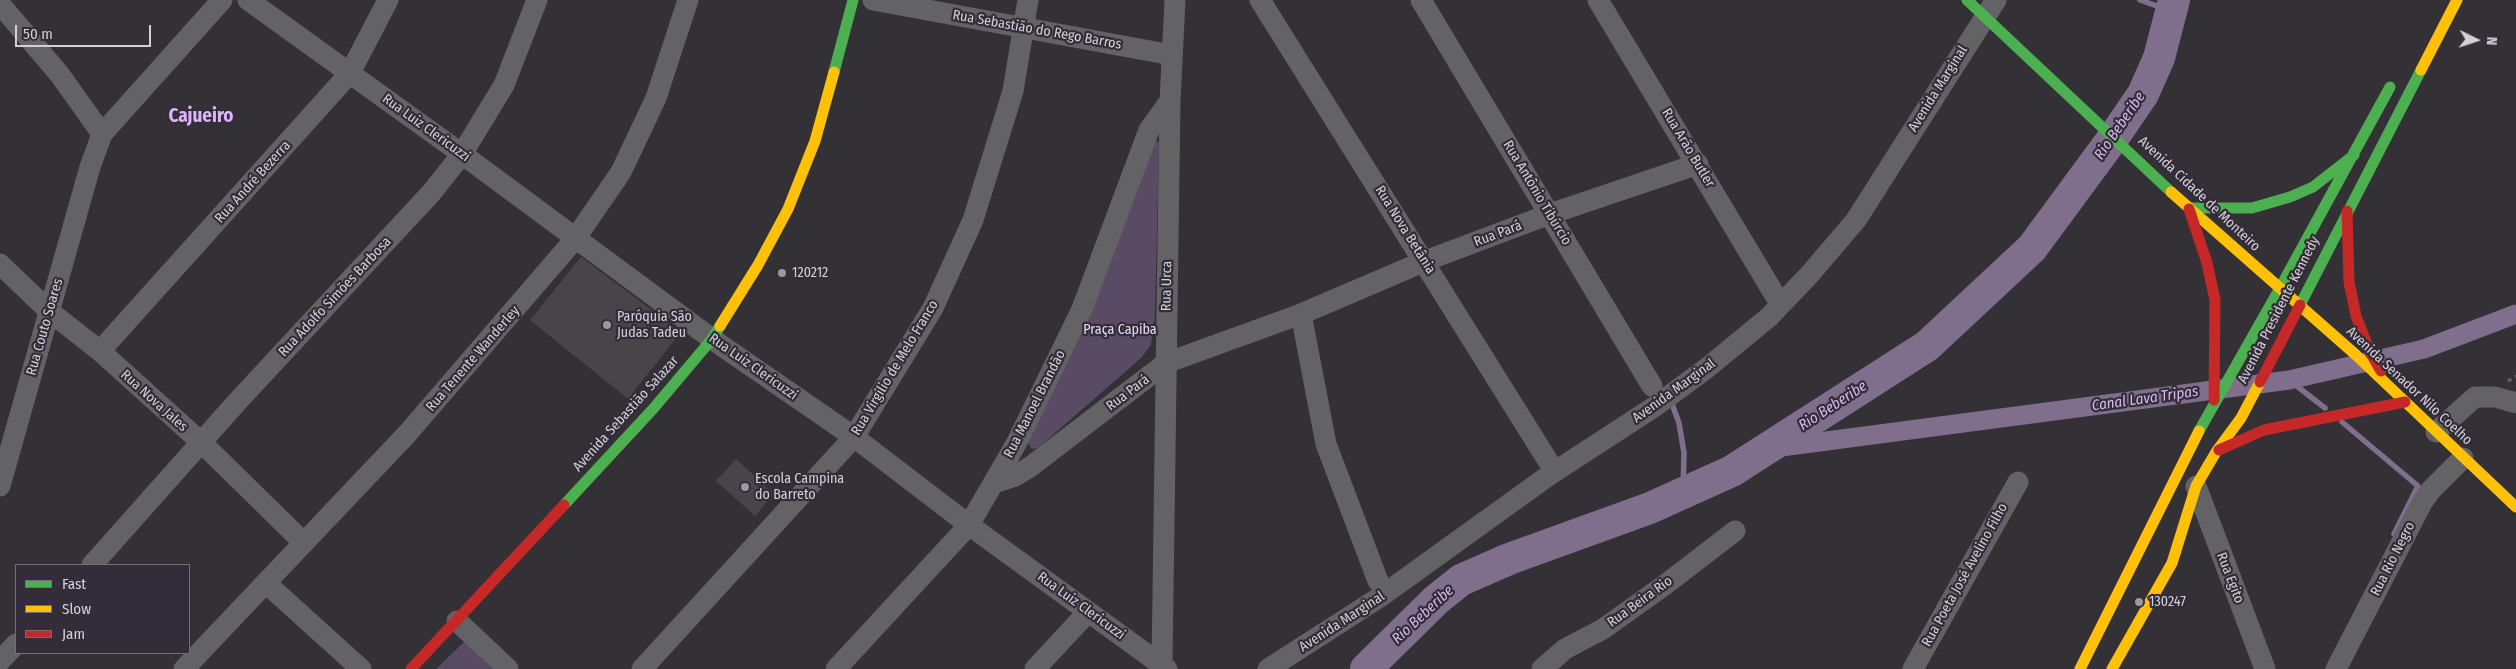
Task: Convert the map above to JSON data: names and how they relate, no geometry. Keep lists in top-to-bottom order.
{
  "streets": {
    "main road": [
      "Avenida Cidade de Monteiro",
      "Avenida Presidente Kennedy",
      "Avenida Senador Nilo Coelho",
      "Avenida Sebastião Salazar"
    ],
    "street": [
      "Rua Sebastião do Rego Barros",
      "Avenida Marginal",
      "Rua Luiz Clericuzzi",
      "Rua Arão Butler",
      "Rua André Bezerra",
      "Rua Antônio Tibúrcio",
      "Rua Nova Betânia",
      "Rua Pará",
      "Rua Urca",
      "Rua Adolfo Simões Barbosa",
      "Rua Couto Soares",
      "Rua Tenente Wanderley",
      "Rua Virgílio de Melo Franco",
      "Rua Nova Jales",
      "Rua Manoel Brandão",
      "Rua Rio Negro",
      "Rua Poeta José Avelino Filho",
      "Rua Egito",
      "Rua Beira Rio"
    ]
  },
  "crossings": [
    ["Rua Sebastião do Rego Barros", "Rua Urca"],
    ["Rua Sebastião do Rego Barros", "Rua Virgílio de Melo Franco"],
    ["Avenida Marginal", "Avenida Cidade de Monteiro"],
    ["Rua Luiz Clericuzzi", "Rua André Bezerra"],
    ["Rua Luiz Clericuzzi", "Rua Urca"],
    ["Rua Luiz Clericuzzi", "Rua Adolfo Simões Barbosa"],
    ["Rua Luiz Clericuzzi", "Rua Tenente Wanderley"],
    ["Rua Luiz Clericuzzi", "Rua Virgílio de Melo Franco"],
    ["Rua Luiz Clericuzzi", "Rua Manoel Brandão"],
    ["Rua Luiz Clericuzzi", "Avenida Sebastião Salazar"],
    ["Rua Arão Butler", "Rua Pará"],
    ["Rua André Bezerra", "Rua Nova Jales"],
    ["Rua Antônio Tibúrcio", "Rua Pará"],
    ["Avenida Cidade de Monteiro", "Avenida Presidente Kennedy"],
    ["Avenida Cidade de Monteiro", "Avenida Senador Nilo Coelho"],
    ["Rua Nova Betânia", "Rua Pará"],
    ["Rua Pará", "Rua Urca"],
    ["Rua Pará", "Rua Manoel Brandão"],
    ["Rua Urca", "Rua Manoel Brandão"],
    ["Rua Adolfo Simões Barbosa", "Rua Nova Jales"],
    ["Avenida Presidente Kennedy", "Avenida Senador Nilo Coelho"],
    ["Avenida Presidente Kennedy", "Rua Egito"],
    ["Rua Couto Soares", "Rua Nova Jales"],
    ["Rua Tenente Wanderley", "Rua Nova Jales"],
    ["Avenida Senador Nilo Coelho", "Rua Rio Negro"]
  ],
  "districts": ["Cajueiro"],
  "water": ["Rio Beberibe", "Canal Lava Tripas"],
  "parks": ["Praça Capiba"],
  "places": [
    "120212",
    "Paróquia São Judas Tadeu",
    "Escola Campina do Barreto",
    "130247"
  ],
  "legend": ["Fast", "Slow", "Jam"],
  "scale_bar": "50 m",
  "north": "right"
}
